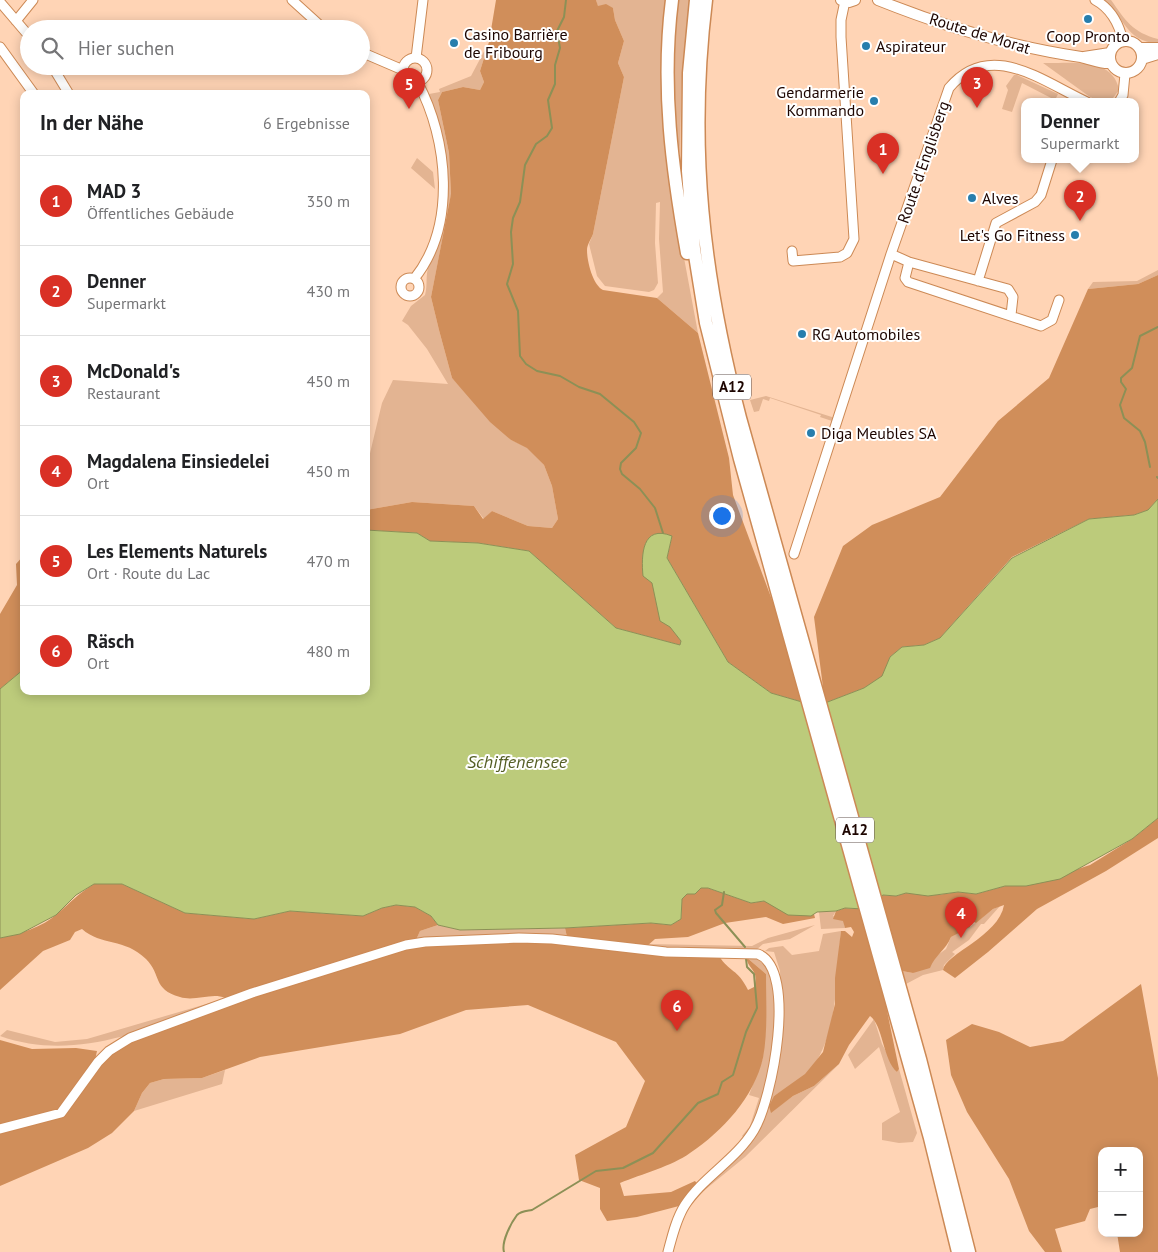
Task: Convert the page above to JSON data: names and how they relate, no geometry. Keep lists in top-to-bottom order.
{
  "streets": {
    "highway": ["A12"],
    "main road": ["Route de Morat"],
    "street": ["Route d'Englisberg"]
  },
  "water": ["Schiffenensee"],
  "places": [
    "Coop Pronto",
    "Casino Barrière de Fribourg",
    "Aspirateur",
    "Gendarmerie Kommando",
    "Alves",
    "Let's Go Fitness",
    "RG Automobiles",
    "Diga Meubles SA"
  ],
  "page": {
    "search": "Hier suchen",
    "pins": [
      "3",
      "5",
      "1",
      "2",
      "4",
      "6"
    ],
    "heading": ["In der Nähe", "6 Ergebnisse"],
    "popup": ["Denner", "Supermarkt"],
    "list": [
      {
        "mark": "1",
        "name": "MAD 3",
        "note": "Öffentliches Gebäude",
        "value": "350 m"
      },
      {
        "mark": "2",
        "name": "Denner",
        "note": "Supermarkt",
        "value": "430 m"
      },
      {
        "mark": "3",
        "name": "McDonald's",
        "note": "Restaurant",
        "value": "450 m"
      },
      {
        "mark": "4",
        "name": "Magdalena Einsiedelei",
        "note": "Ort",
        "value": "450 m"
      },
      {
        "mark": "5",
        "name": "Les Elements Naturels",
        "note": "Ort · Route du Lac",
        "value": "470 m"
      },
      {
        "mark": "6",
        "name": "Räsch",
        "note": "Ort",
        "value": "480 m"
      }
    ],
    "map_buttons": ["+", "−"]
  }
}
